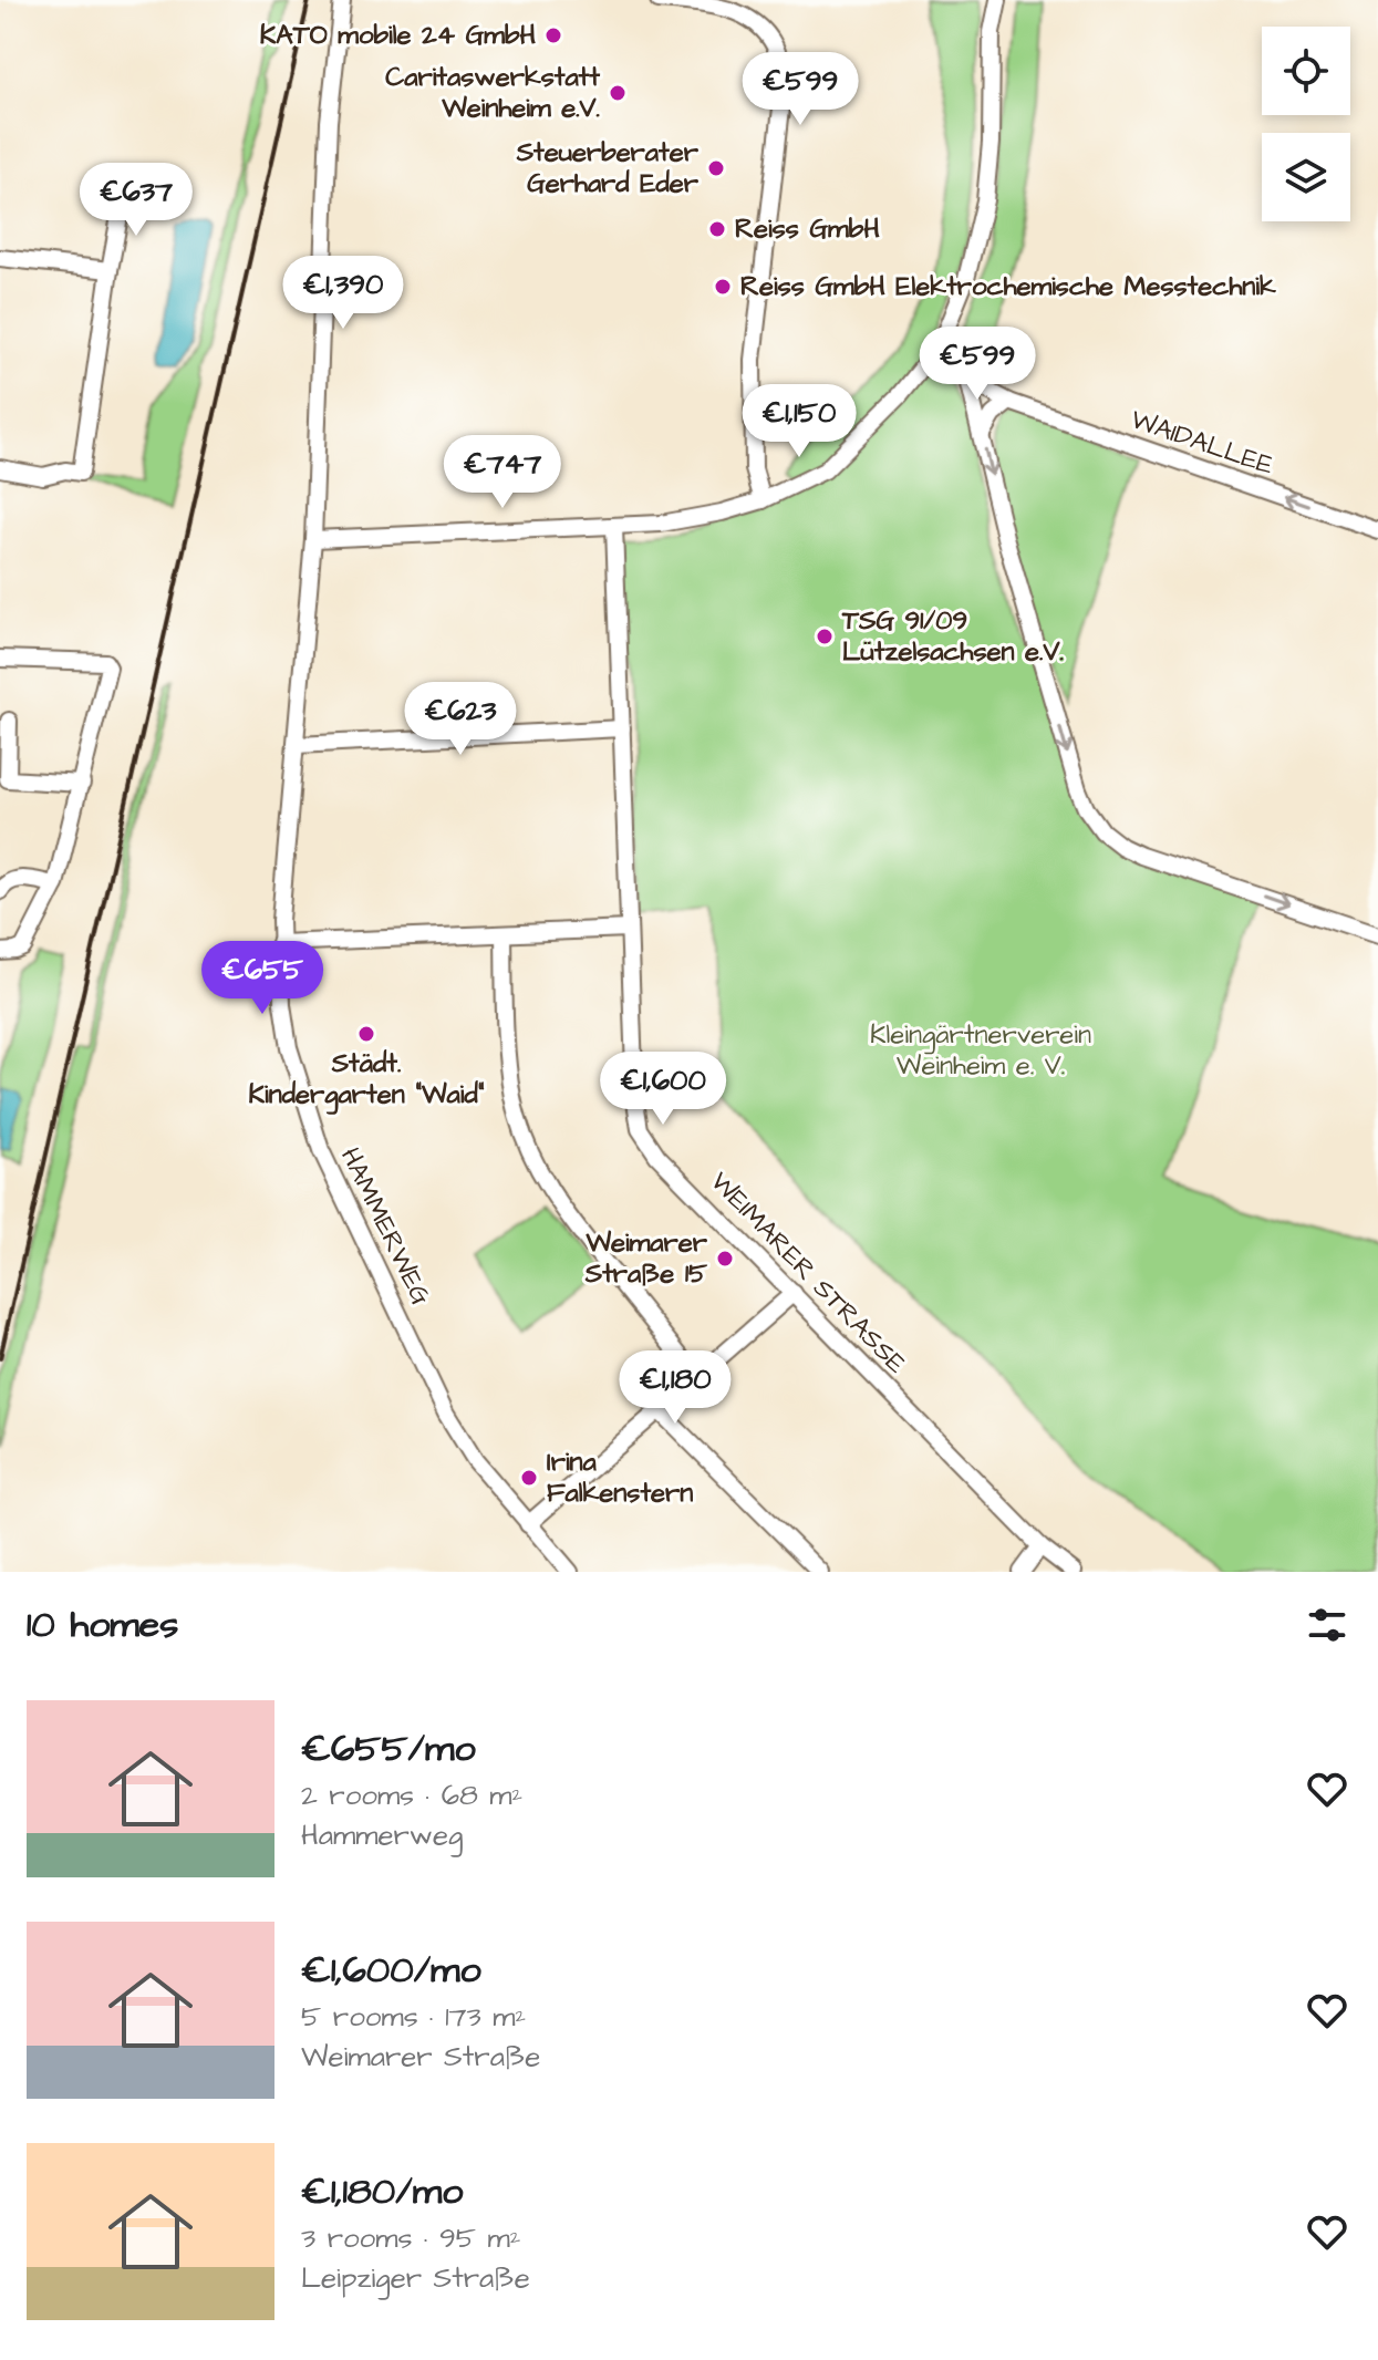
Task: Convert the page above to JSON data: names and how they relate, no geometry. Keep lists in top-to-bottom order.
{
  "streets": {
    "street": ["WAIDALLEE", "HAMMERWEG", "WEIMARER STRASSE"]
  },
  "one_way": ["WAIDALLEE"],
  "parks": ["Kleingärtnerverein Weinheim e. V."],
  "places": [
    "KATO mobile 24 GmbH",
    "Caritaswerkstatt Weinheim e.V.",
    "Steuerberater Gerhard Eder",
    "Reiss GmbH",
    "Reiss GmbH Elektrochemische Messtechnik",
    "TSG 91/09 Lützelsachsen e.V.",
    "Städt. Kindergarten \"Waid\"",
    "Weimarer Straße 15",
    "Irina Falkenstern"
  ],
  "page": {
    "price": [
      "€599",
      "€637",
      "€1,390",
      "€599",
      "€1,150",
      "€747",
      "€623",
      "€655",
      "€1,600",
      "€1,180"
    ],
    "heading": "10 homes",
    "list": [
      {
        "name": "€655/mo",
        "note": "2 rooms · 68 m² · Hammerweg"
      },
      {
        "name": "€1,600/mo",
        "note": "5 rooms · 173 m² · Weimarer Straße"
      },
      {
        "name": "€1,180/mo",
        "note": "3 rooms · 95 m² · Leipziger Straße"
      }
    ]
  }
}
